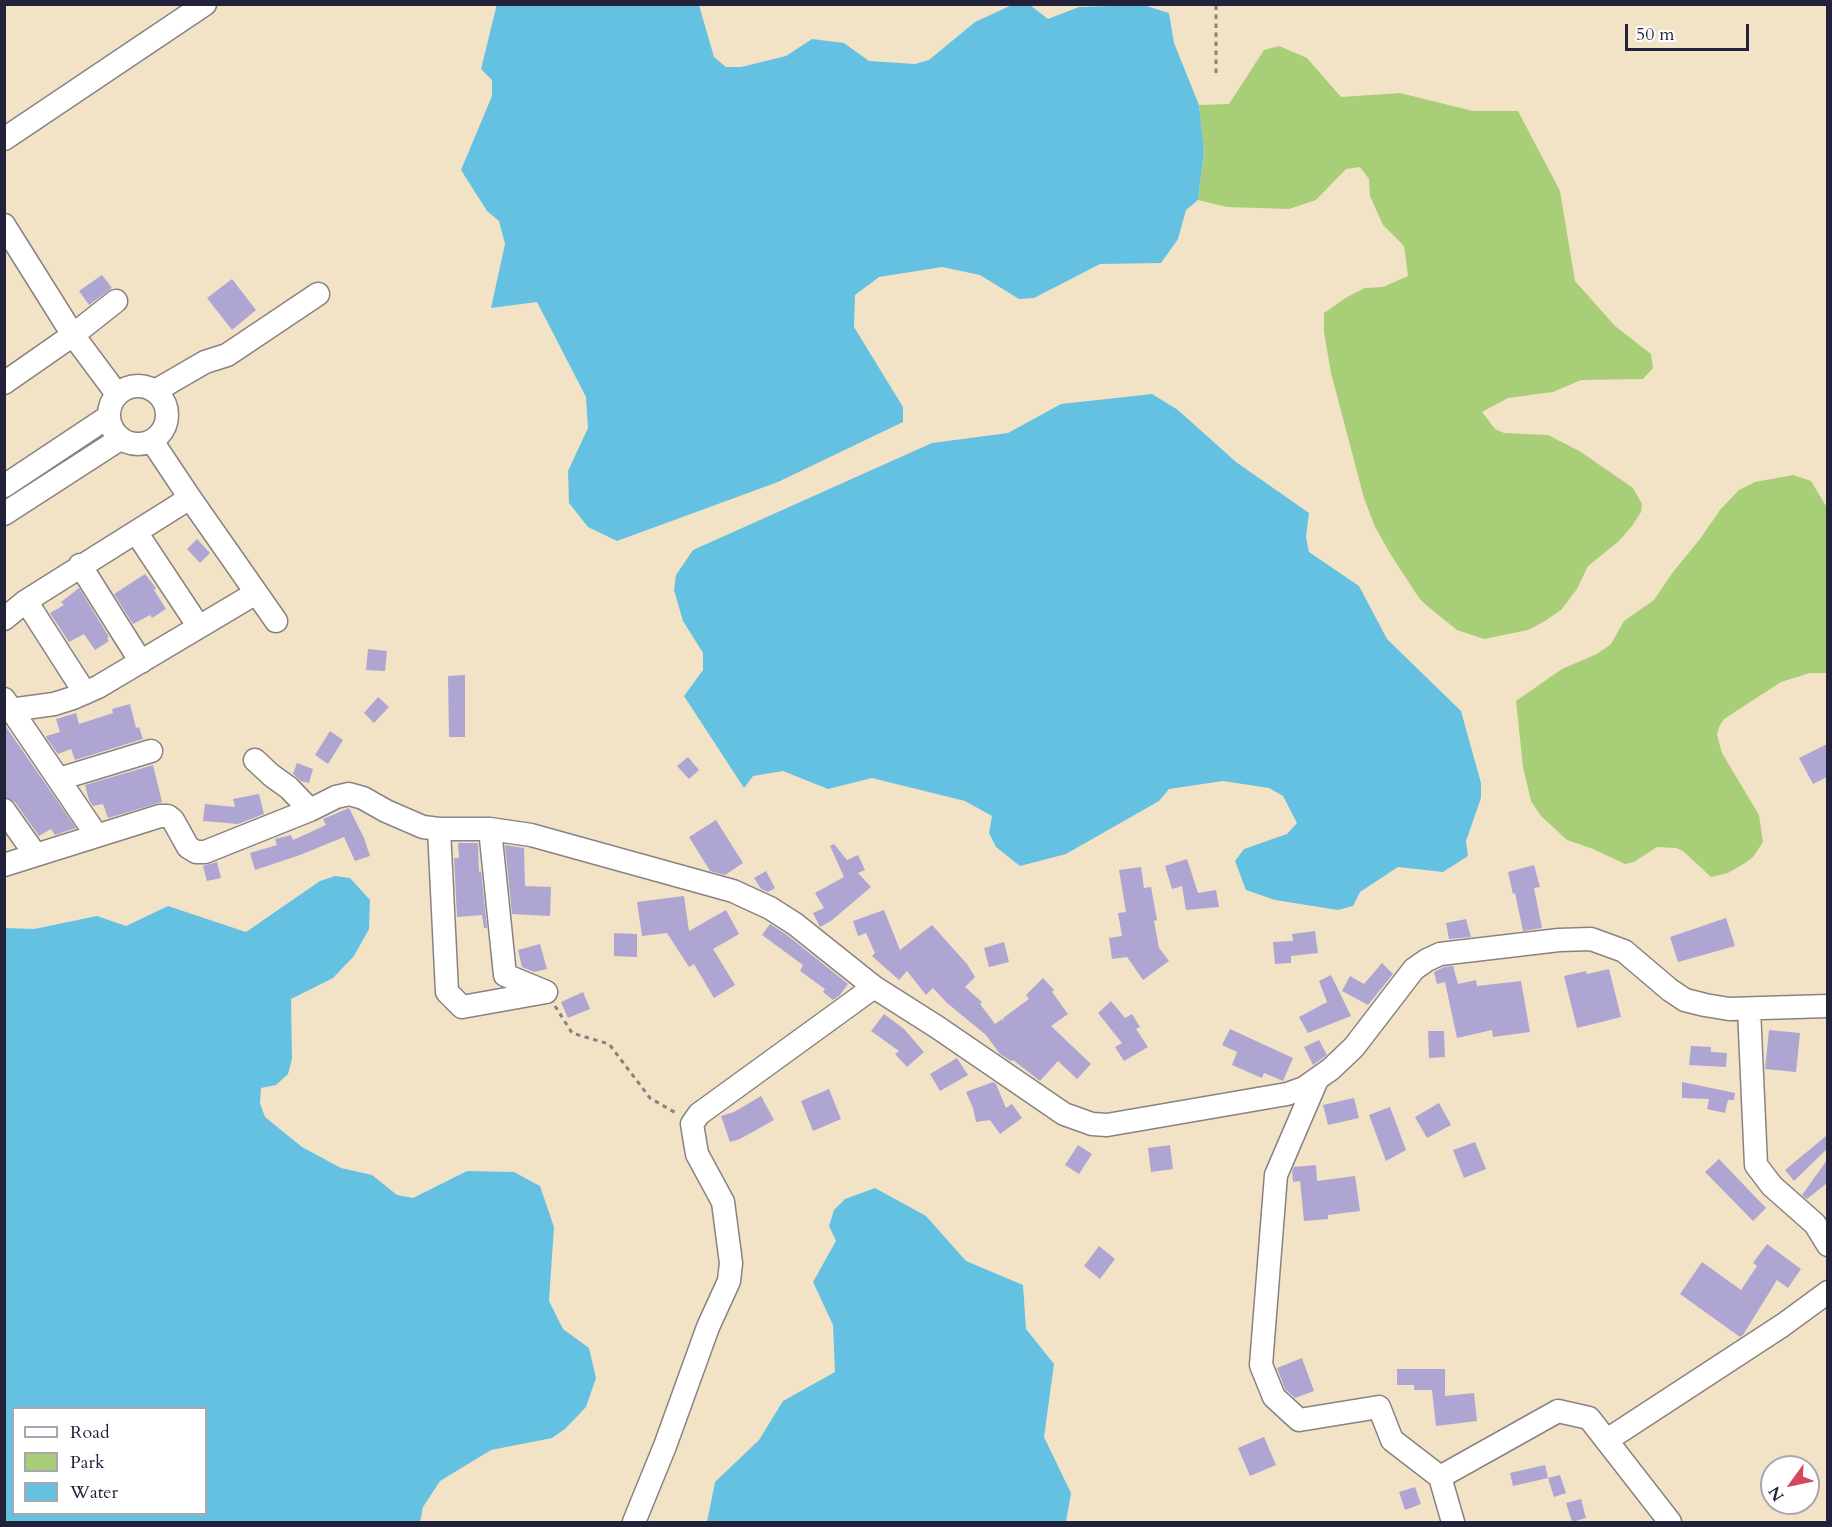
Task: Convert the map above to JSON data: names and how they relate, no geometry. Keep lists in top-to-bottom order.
{
  "legend": ["Road", "Park", "Water"],
  "scale_bar": "50 m",
  "north": "bottom left"
}
